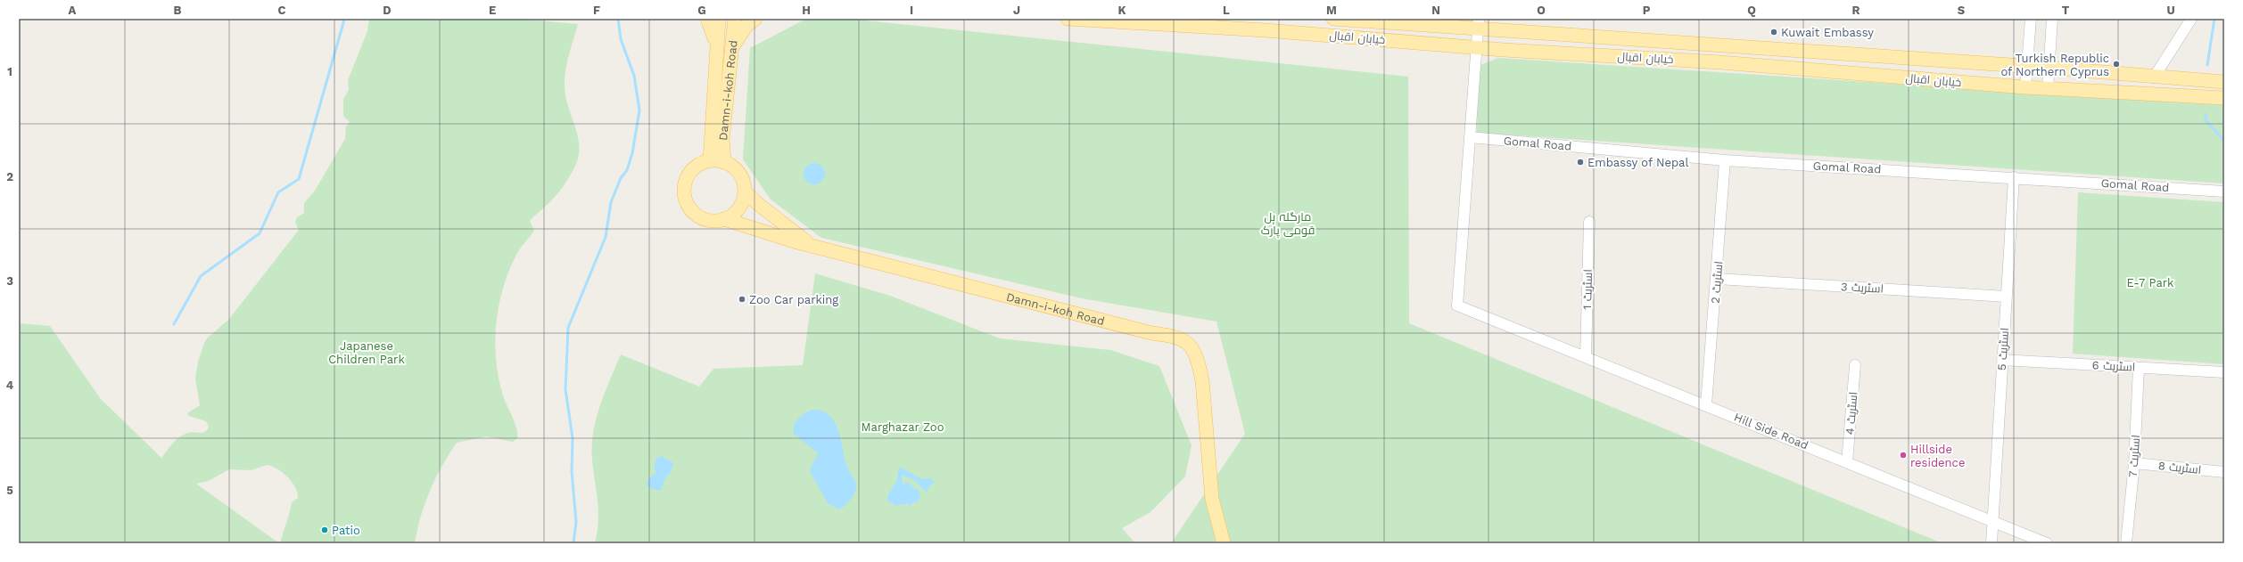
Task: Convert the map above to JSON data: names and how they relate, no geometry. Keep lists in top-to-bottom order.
{
  "streets": {
    "main road": ["خیابان اقبال", "Damn-i-koh Road"],
    "street": [
      "Gomal Road",
      "اسٹریٹ 2",
      "اسٹریٹ 3",
      "اسٹریٹ 1",
      "اسٹریٹ 5",
      "اسٹریٹ 6",
      "اسٹریٹ 4",
      "Hill Side Road",
      "اسٹریٹ 7",
      "اسٹریٹ 8"
    ]
  },
  "crossings": [
    ["Gomal Road", "اسٹریٹ 2"],
    ["Gomal Road", "اسٹریٹ 5"],
    ["Gomal Road", "Hill Side Road"],
    ["اسٹریٹ 2", "اسٹریٹ 3"],
    ["اسٹریٹ 2", "Hill Side Road"],
    ["اسٹریٹ 3", "اسٹریٹ 5"],
    ["اسٹریٹ 1", "Hill Side Road"],
    ["اسٹریٹ 5", "اسٹریٹ 6"],
    ["اسٹریٹ 5", "Hill Side Road"],
    ["اسٹریٹ 6", "اسٹریٹ 7"],
    ["اسٹریٹ 4", "Hill Side Road"],
    ["اسٹریٹ 7", "اسٹریٹ 8"]
  ],
  "parks": [
    "مارگلہ ہل قومی پارک",
    "E-7 Park",
    "Japanese Children Park",
    "Marghazar Zoo"
  ],
  "places": [
    "Kuwait Embassy",
    "Turkish Republic of Northern Cyprus",
    "Embassy of Nepal",
    "Zoo Car parking",
    "Hillside residence",
    "Patio"
  ],
  "grid": {
    "columns": [
      "A",
      "B",
      "C",
      "D",
      "E",
      "F",
      "G",
      "H",
      "I",
      "J",
      "K",
      "L",
      "M",
      "N",
      "O",
      "P",
      "Q",
      "R",
      "S",
      "T",
      "U"
    ],
    "rows": [
      "1",
      "2",
      "3",
      "4",
      "5"
    ]
  }
}
